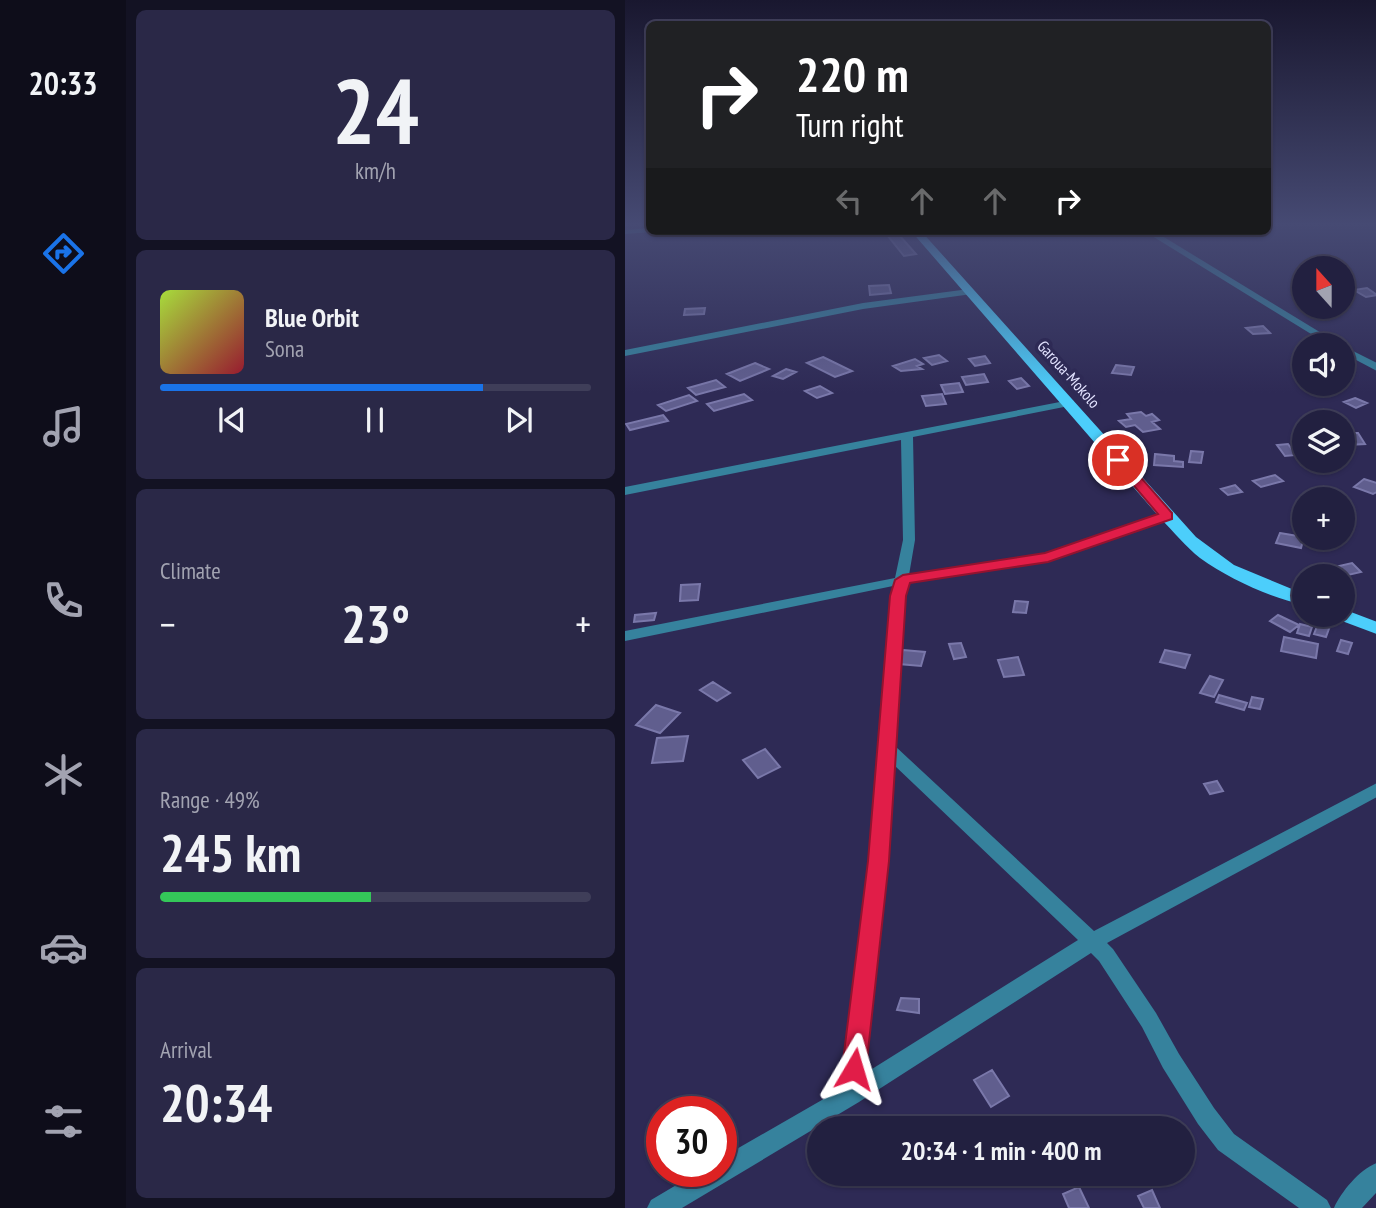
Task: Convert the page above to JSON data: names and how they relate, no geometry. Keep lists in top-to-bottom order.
{
  "streets": {
    "main road": ["Garoua-Mokolo"]
  },
  "north": "top",
  "page": {
    "tabs": "20:33",
    "tile": [
      ["24", "km/h"],
      "Climate",
      ["Range · 49%", "245 km"],
      ["Arrival", "20:34"]
    ],
    "turn": ["220 m", "Turn right"],
    "map_buttons": ["+", "−"],
    "song": ["Blue Orbit", "Sona"],
    "heat": ["−", "23°", "+"],
    "limit": "30",
    "trip": "20:34 · 1 min · 400 m"
  }
}
